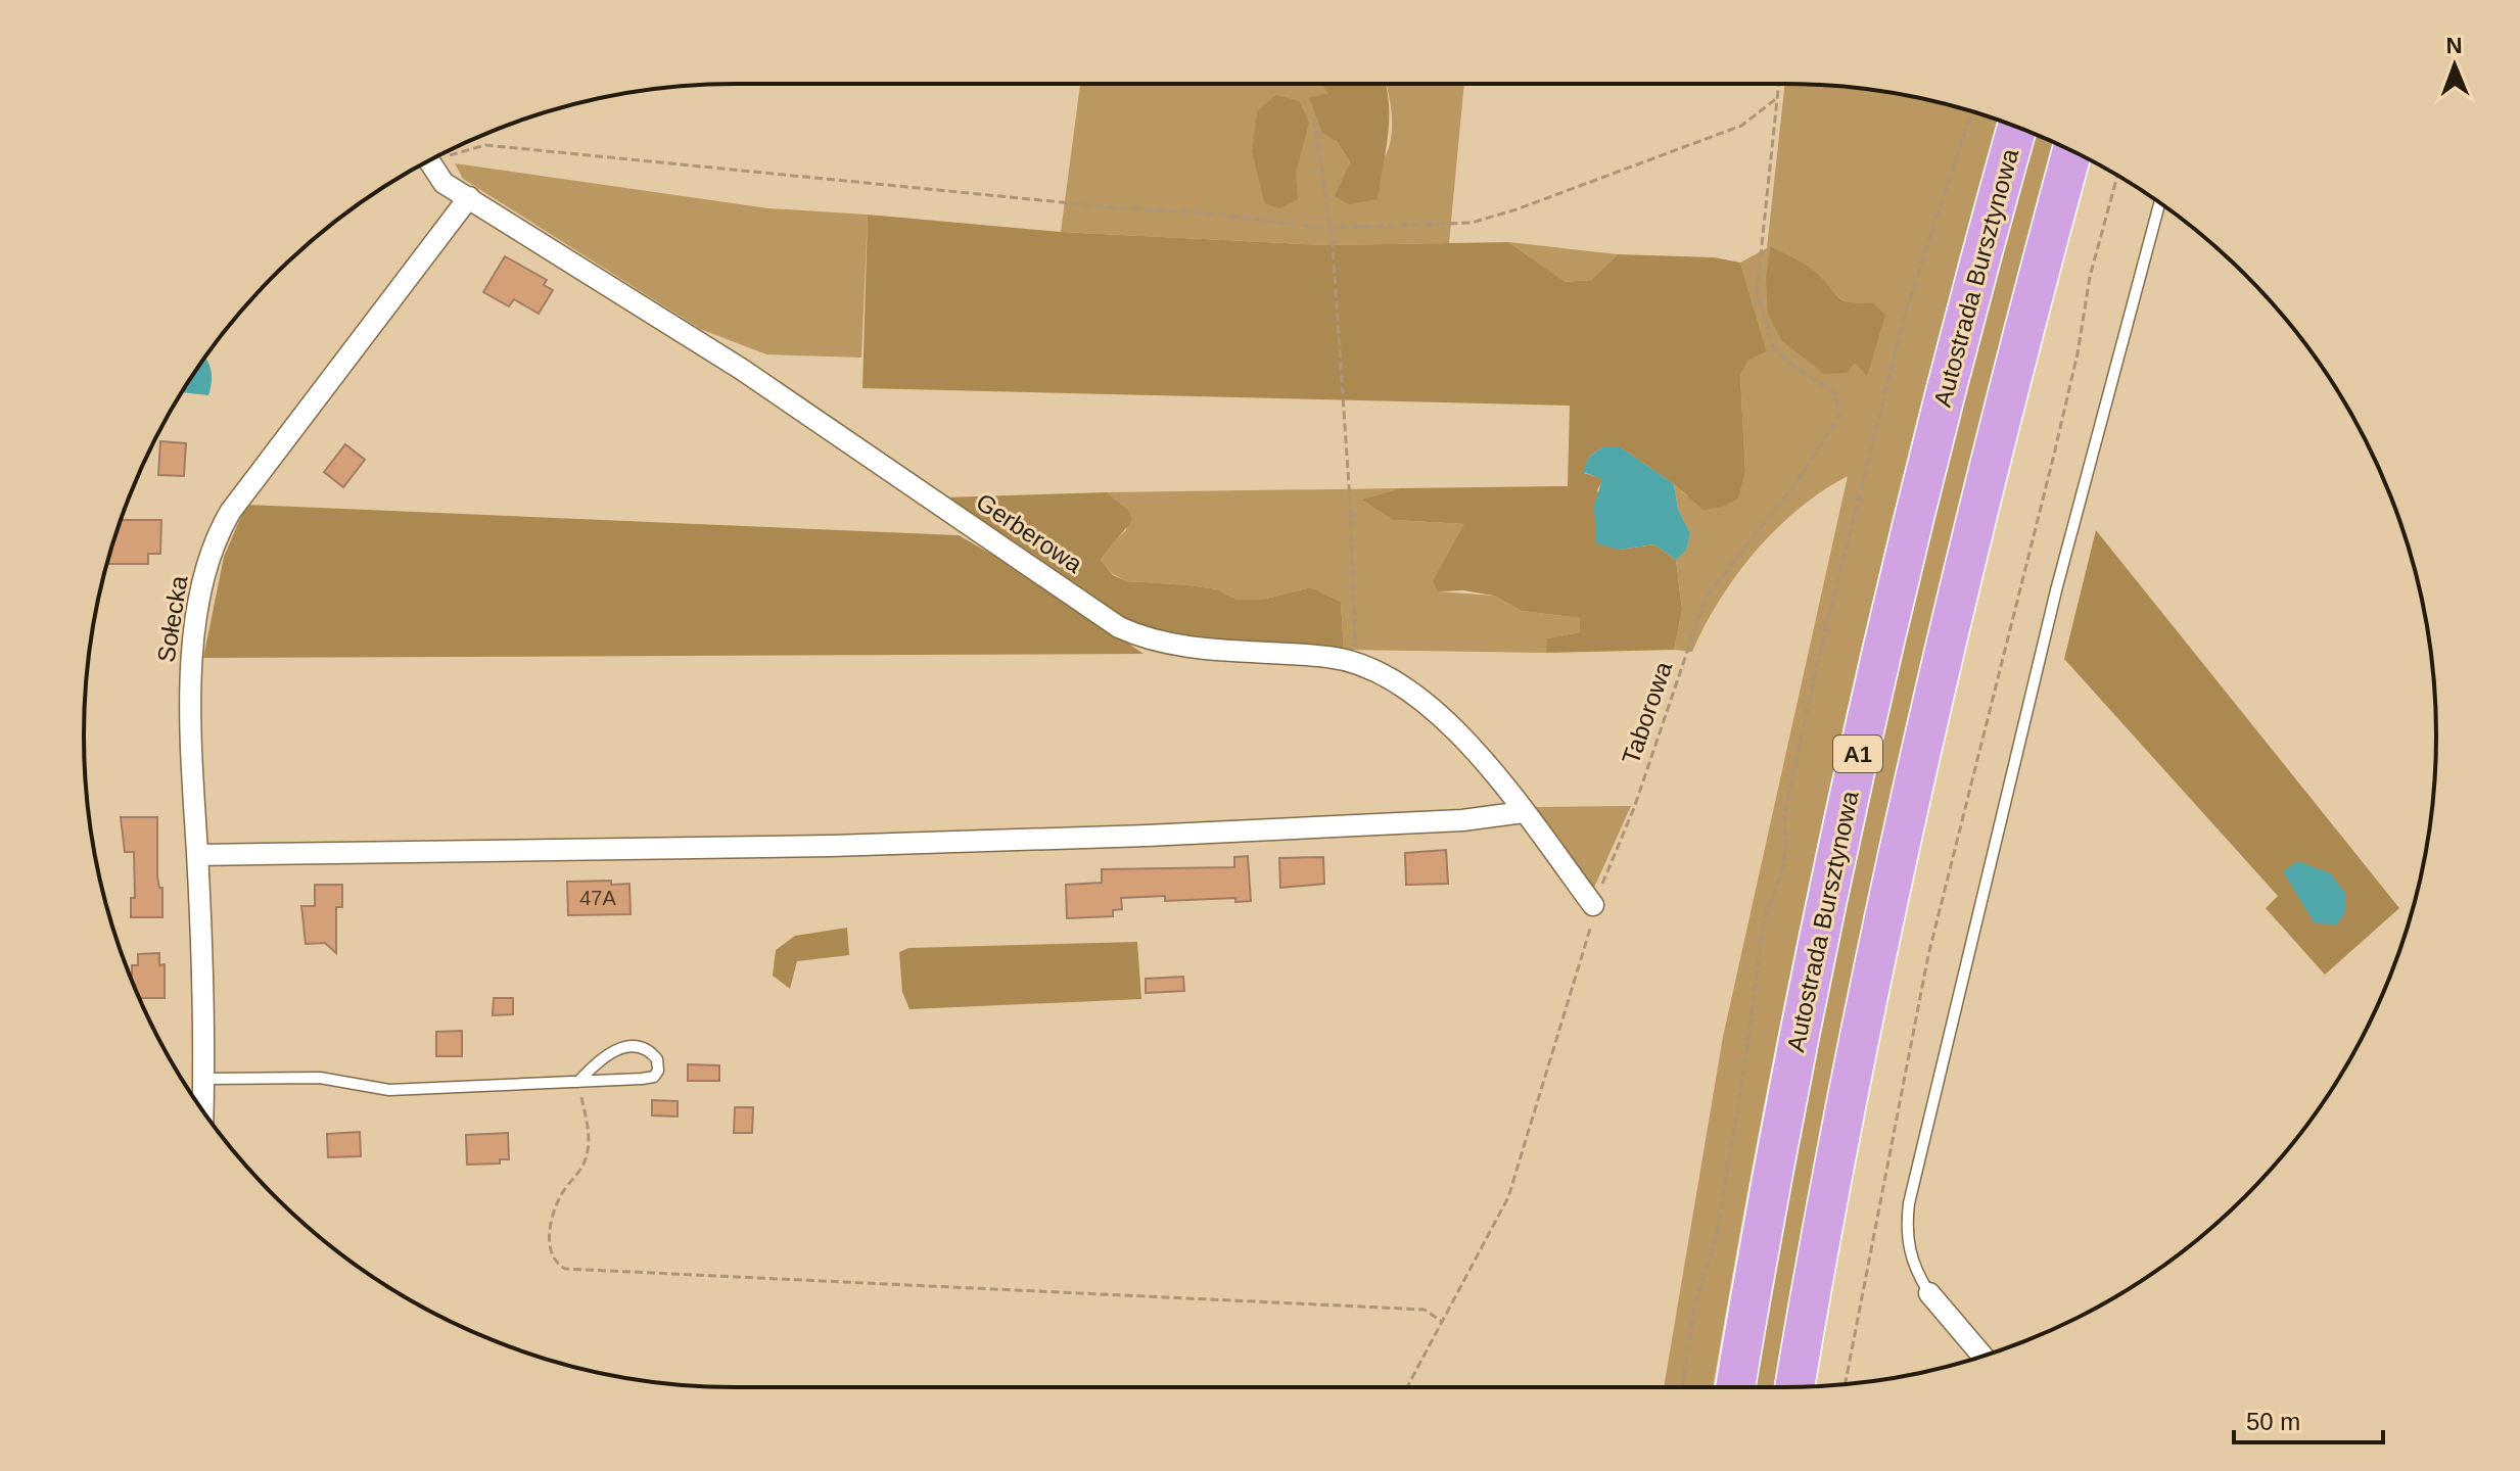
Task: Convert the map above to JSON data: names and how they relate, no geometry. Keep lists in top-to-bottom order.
{
  "streets": {
    "highway": ["Autostrada Bursztynowa", "A1"],
    "street": ["Gerberowa", "Sołecka"],
    "path": ["Taborowa"]
  },
  "crossings": [
    ["Gerberowa", "Sołecka"],
    ["Gerberowa", "Taborowa"]
  ],
  "house_numbers": ["47A"],
  "scale_bar": "50 m",
  "north": "top"
}
